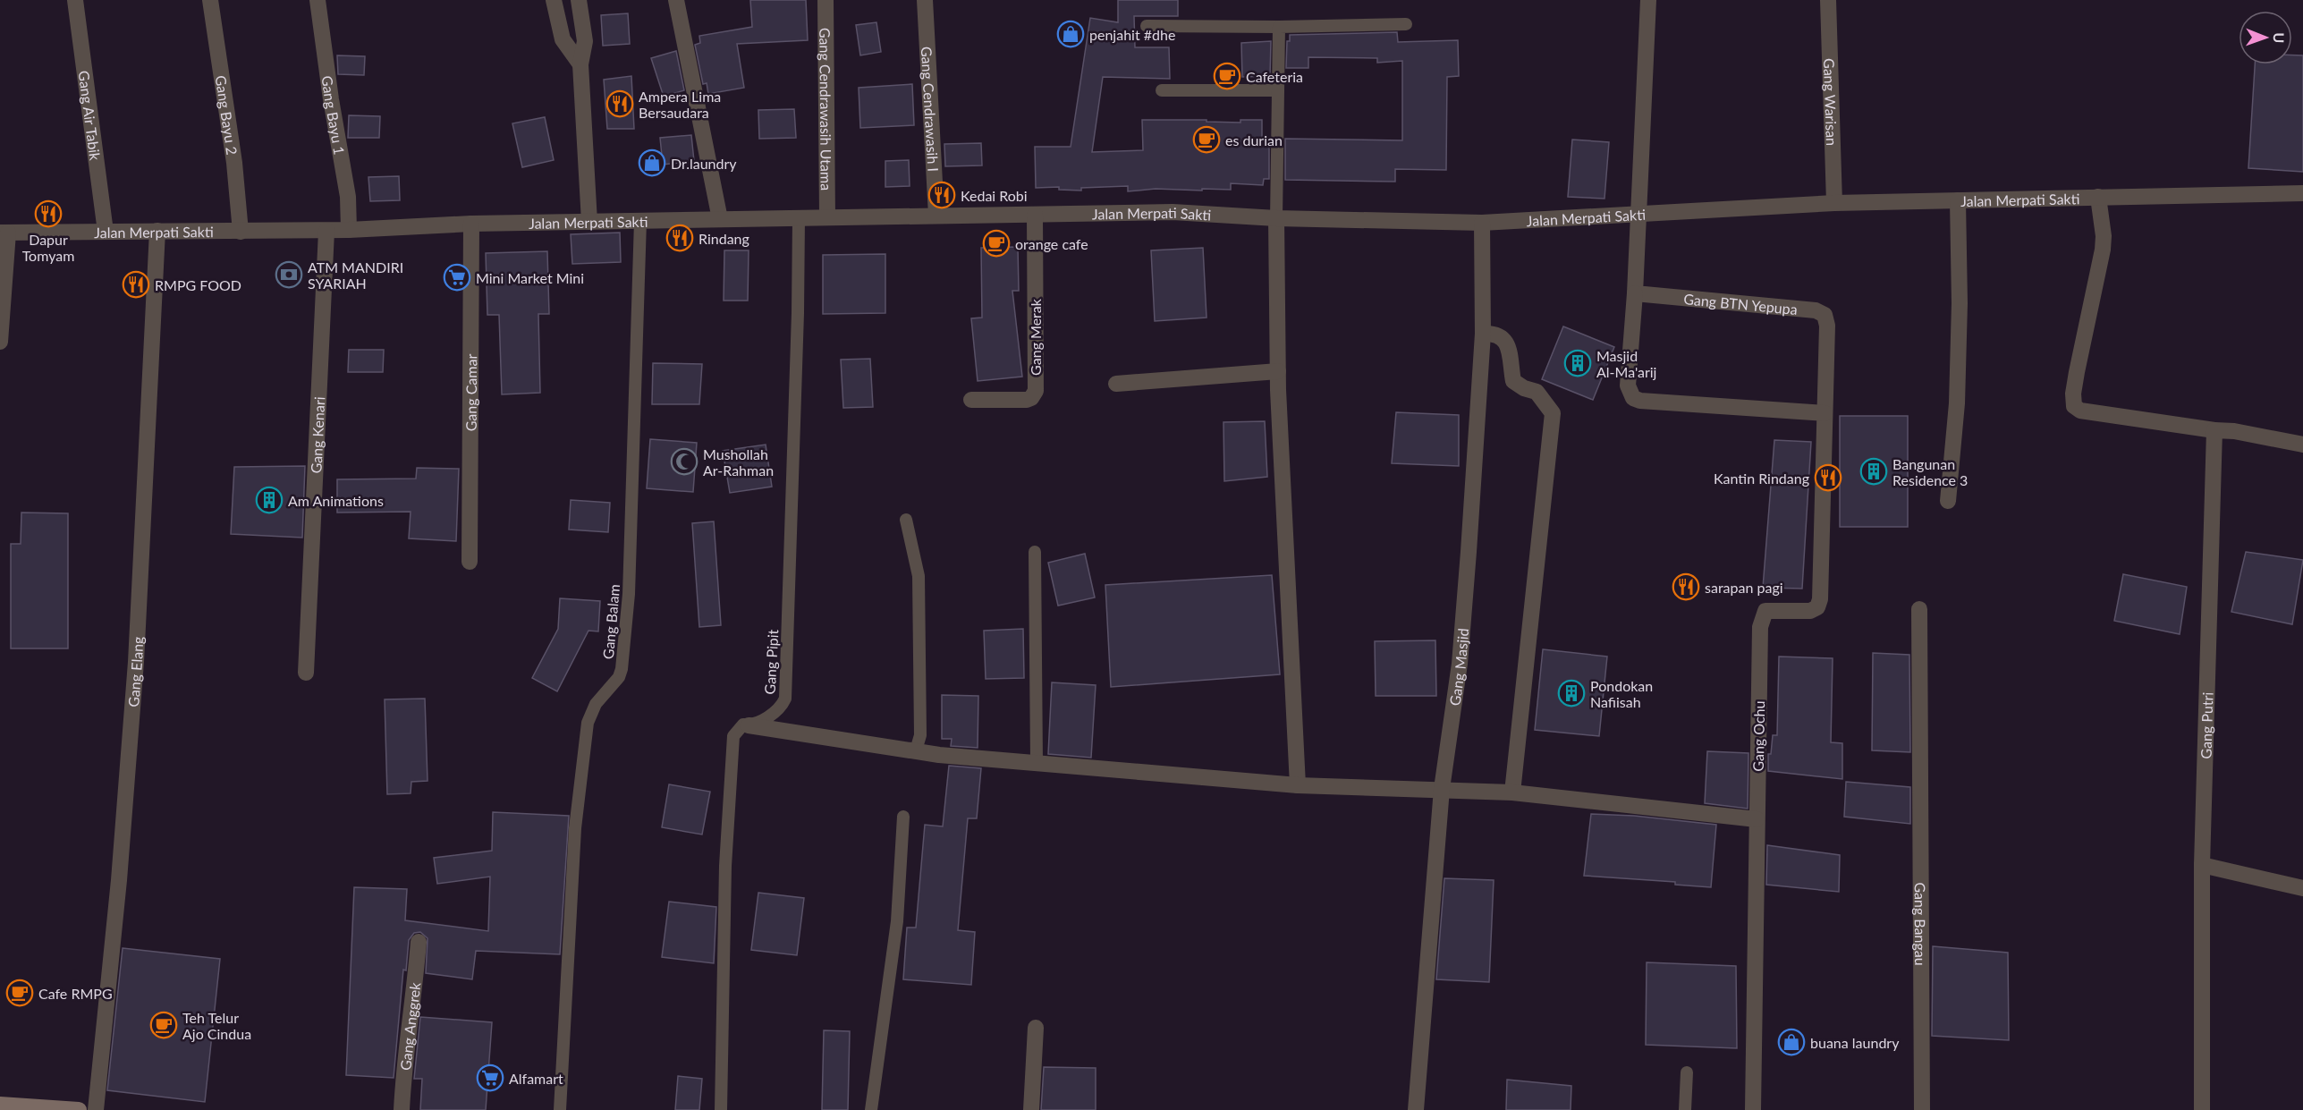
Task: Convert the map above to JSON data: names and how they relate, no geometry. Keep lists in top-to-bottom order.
{
  "streets": {
    "street": [
      "Gang Warisan",
      "Gang Cendrawasih I",
      "Gang Cendrawasih Utama",
      "Gang Air Tabik",
      "Gang Bayu 2",
      "Gang Bayu 1",
      "Jalan Merpati Sakti",
      "Gang BTN Yepupa",
      "Gang Merak",
      "Gang Camar",
      "Gang Kenari",
      "Gang Masjid",
      "Gang Elang",
      "Gang Putri",
      "Gang Ochu",
      "Gang Bangau",
      "Gang Anggrek"
    ],
    "lane": ["Gang Balam", "Gang Pipit"]
  },
  "crossings": [
    ["Gang Warisan", "Jalan Merpati Sakti"],
    ["Gang Cendrawasih I", "Jalan Merpati Sakti"],
    ["Gang Cendrawasih Utama", "Jalan Merpati Sakti"],
    ["Gang Air Tabik", "Jalan Merpati Sakti"],
    ["Gang Bayu 2", "Jalan Merpati Sakti"],
    ["Gang Bayu 1", "Jalan Merpati Sakti"],
    ["Jalan Merpati Sakti", "Gang Merak"],
    ["Jalan Merpati Sakti", "Gang Camar"],
    ["Jalan Merpati Sakti", "Gang Kenari"],
    ["Jalan Merpati Sakti", "Gang Balam"],
    ["Jalan Merpati Sakti", "Gang Pipit"],
    ["Jalan Merpati Sakti", "Gang Masjid"],
    ["Jalan Merpati Sakti", "Gang Elang"],
    ["Gang BTN Yepupa", "Gang Ochu"]
  ],
  "places": {
    "shop": ["penjahit #dhe", "Dr.laundry", "buana laundry"],
    "cafe": [
      "Cafeteria",
      "es durian",
      "orange cafe",
      "Cafe RMPG",
      "Teh Telur Ajo Cindua"
    ],
    "restaurant": [
      "Ampera Lima Bersaudara",
      "Kedai Robi",
      "Dapur Tomyam",
      "Rindang",
      "RMPG FOOD",
      "Kantin Rindang",
      "sarapan pagi"
    ],
    "bank": ["ATM MANDIRI SYARIAH"],
    "supermarket": ["Mini Market Mini", "Alfamart"],
    "building": [
      "Masjid Al-Ma'arij",
      "Bangunan Residence 3",
      "Am Animations",
      "Pondokan Nafiisah"
    ],
    "mosque": ["Mushollah Ar-Rahman"]
  },
  "north": "right"
}
